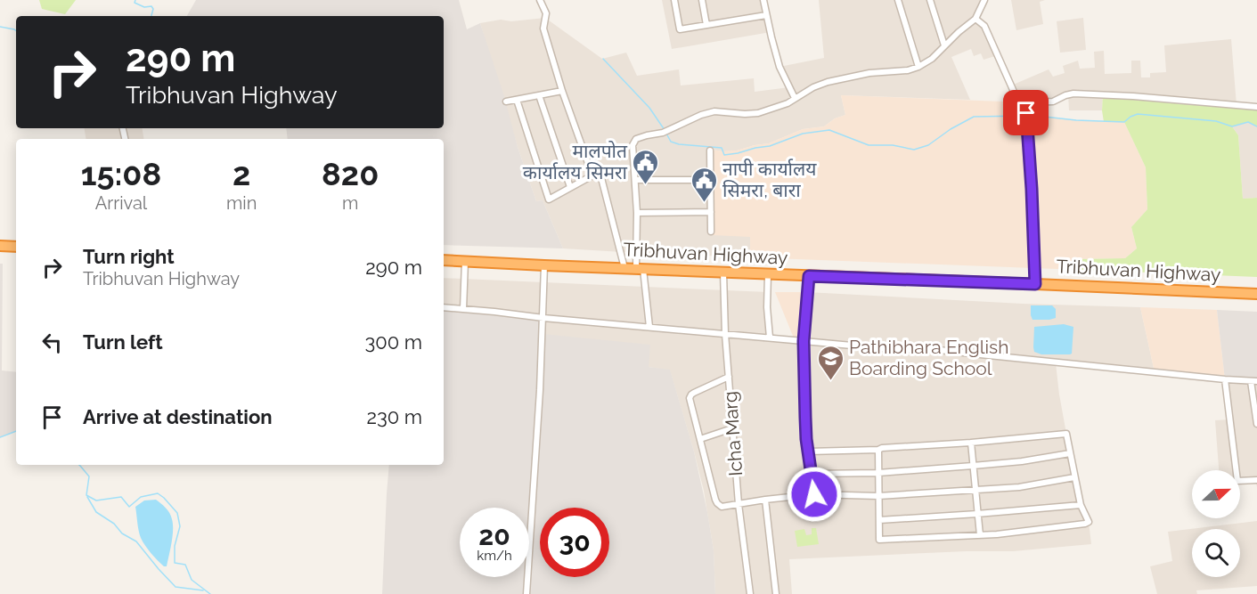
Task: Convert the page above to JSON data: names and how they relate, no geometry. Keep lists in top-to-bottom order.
{
  "streets": {
    "highway": ["Tribhuvan Highway"],
    "street": ["Icha Marg"]
  },
  "crossings": [
    ["Tribhuvan Highway", "Icha Marg"]
  ],
  "places": {
    "public building": ["मालपोत कार्यालय सिमरा", "नापी कार्यालय सिमरा, बारा"],
    "school or university": ["Pathibhara English Boarding School"]
  },
  "north": "right",
  "page": {
    "turn": ["290 m", "Tribhuvan Highway"],
    "eta": [
      "15:08",
      "Arrival",
      "2",
      "min",
      "820",
      "m"
    ],
    "list": [
      {
        "name": "Turn right",
        "note": "Tribhuvan Highway",
        "value": "290 m"
      },
      {
        "name": "Turn left",
        "value": "300 m"
      },
      {
        "name": "Arrive at destination",
        "value": "230 m"
      }
    ],
    "speed": "20 km/h",
    "limit": "30"
  }
}
